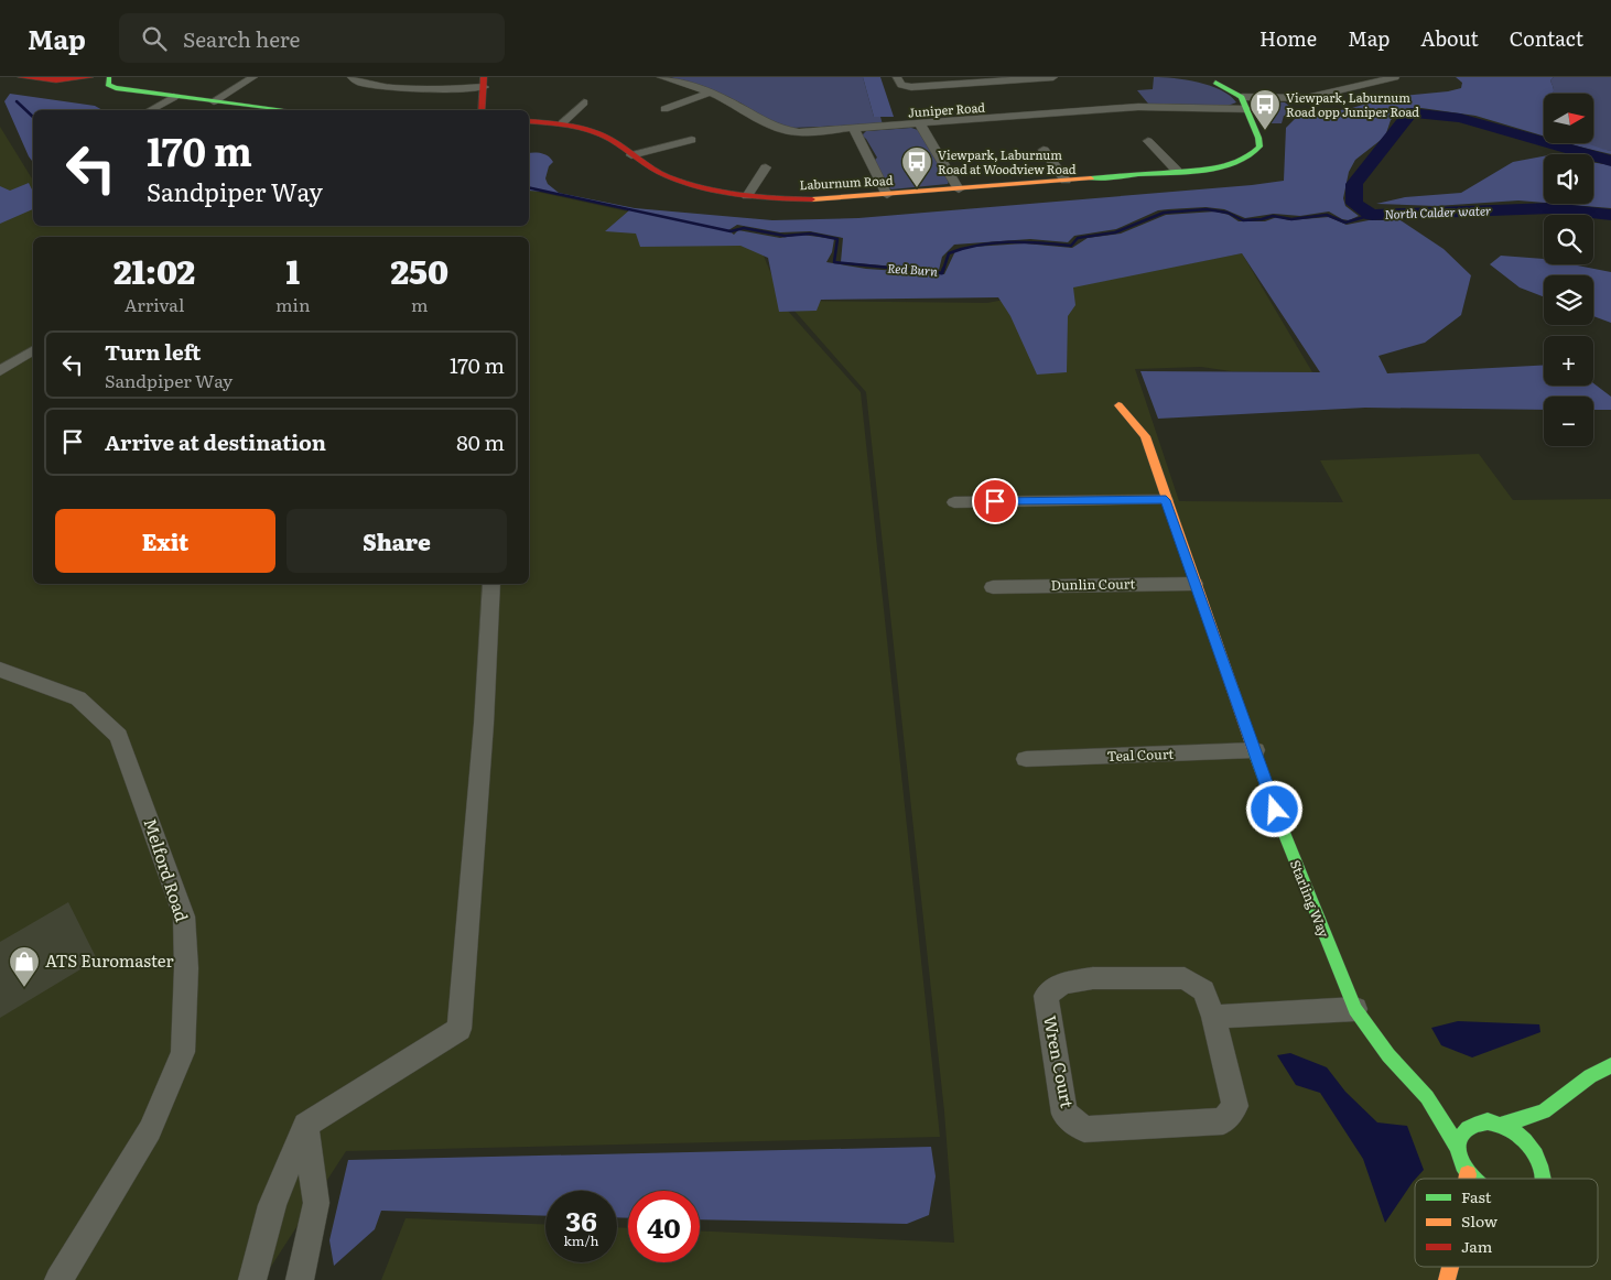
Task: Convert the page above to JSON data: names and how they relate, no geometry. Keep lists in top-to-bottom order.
{
  "streets": {
    "street": [
      "Juniper Road",
      "Laburnum Road",
      "Dunlin Court",
      "Teal Court",
      "Melford Road",
      "Starling Way",
      "Wren Court"
    ]
  },
  "crossings": [
    ["Juniper Road", "Laburnum Road"],
    ["Dunlin Court", "Starling Way"],
    ["Teal Court", "Starling Way"]
  ],
  "water": ["North Calder water", "Red Burn"],
  "places": {
    "bus stop": ["Viewpark, Laburnum Road opp Juniper Road", "Viewpark, Laburnum Road at Woodview Road"],
    "shop": ["ATS Euromaster"]
  },
  "legend": ["Fast", "Slow", "Jam"],
  "north": "right",
  "page": {
    "header": "Map",
    "search": "Search here",
    "nav": [
      "Home",
      "Map",
      "About",
      "Contact"
    ],
    "map_buttons": ["+", "−"],
    "turn": ["170 m", "Sandpiper Way"],
    "eta": [
      "21:02",
      "Arrival",
      "1",
      "min",
      "250",
      "m"
    ],
    "list": [
      {
        "name": "Turn left",
        "note": "Sandpiper Way",
        "value": "170 m"
      },
      {
        "name": "Arrive at destination",
        "value": "80 m"
      }
    ],
    "buttons": ["Exit", "Share"],
    "speed": "36 km/h",
    "limit": "40"
  }
}
